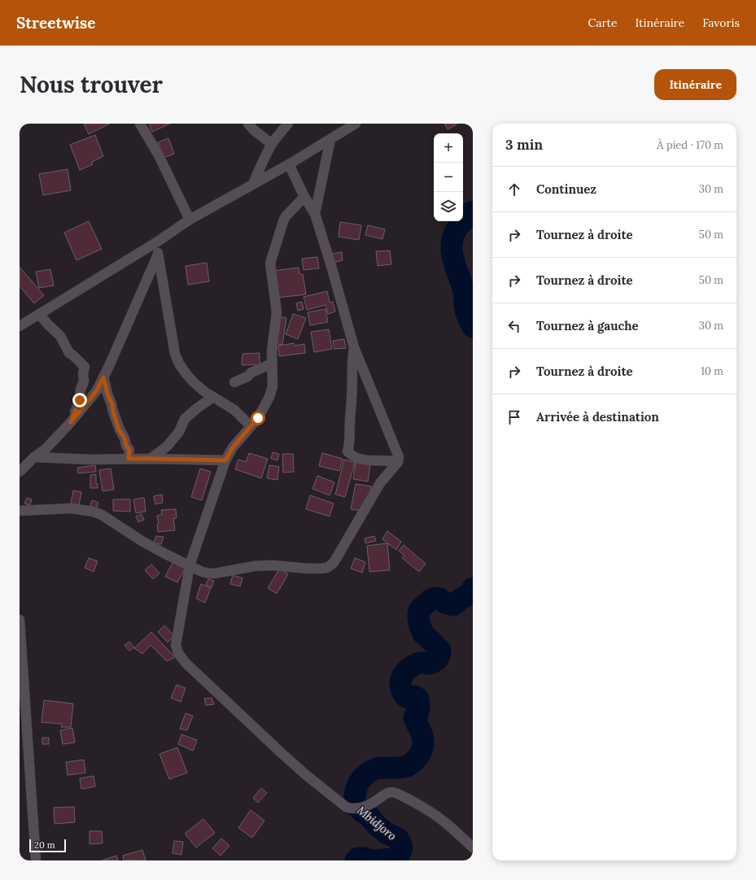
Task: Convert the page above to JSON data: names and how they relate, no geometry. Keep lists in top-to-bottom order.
{
  "water": ["Mbidjoro"],
  "scale_bar": "20 m",
  "page": {
    "header": "Streetwise",
    "nav": ["Carte", "Itinéraire", "Favoris"],
    "buttons": "Itinéraire",
    "title": "Nous trouver",
    "heading": ["3 min", "À pied · 170 m"],
    "map_buttons": ["+", "−"],
    "list": [
      ["Continuez", "30 m"],
      ["Tournez à droite", "50 m"],
      ["Tournez à droite", "50 m"],
      ["Tournez à gauche", "30 m"],
      ["Tournez à droite", "10 m"],
      "Arrivée à destination"
    ],
    "scale": "20 m"
  }
}
